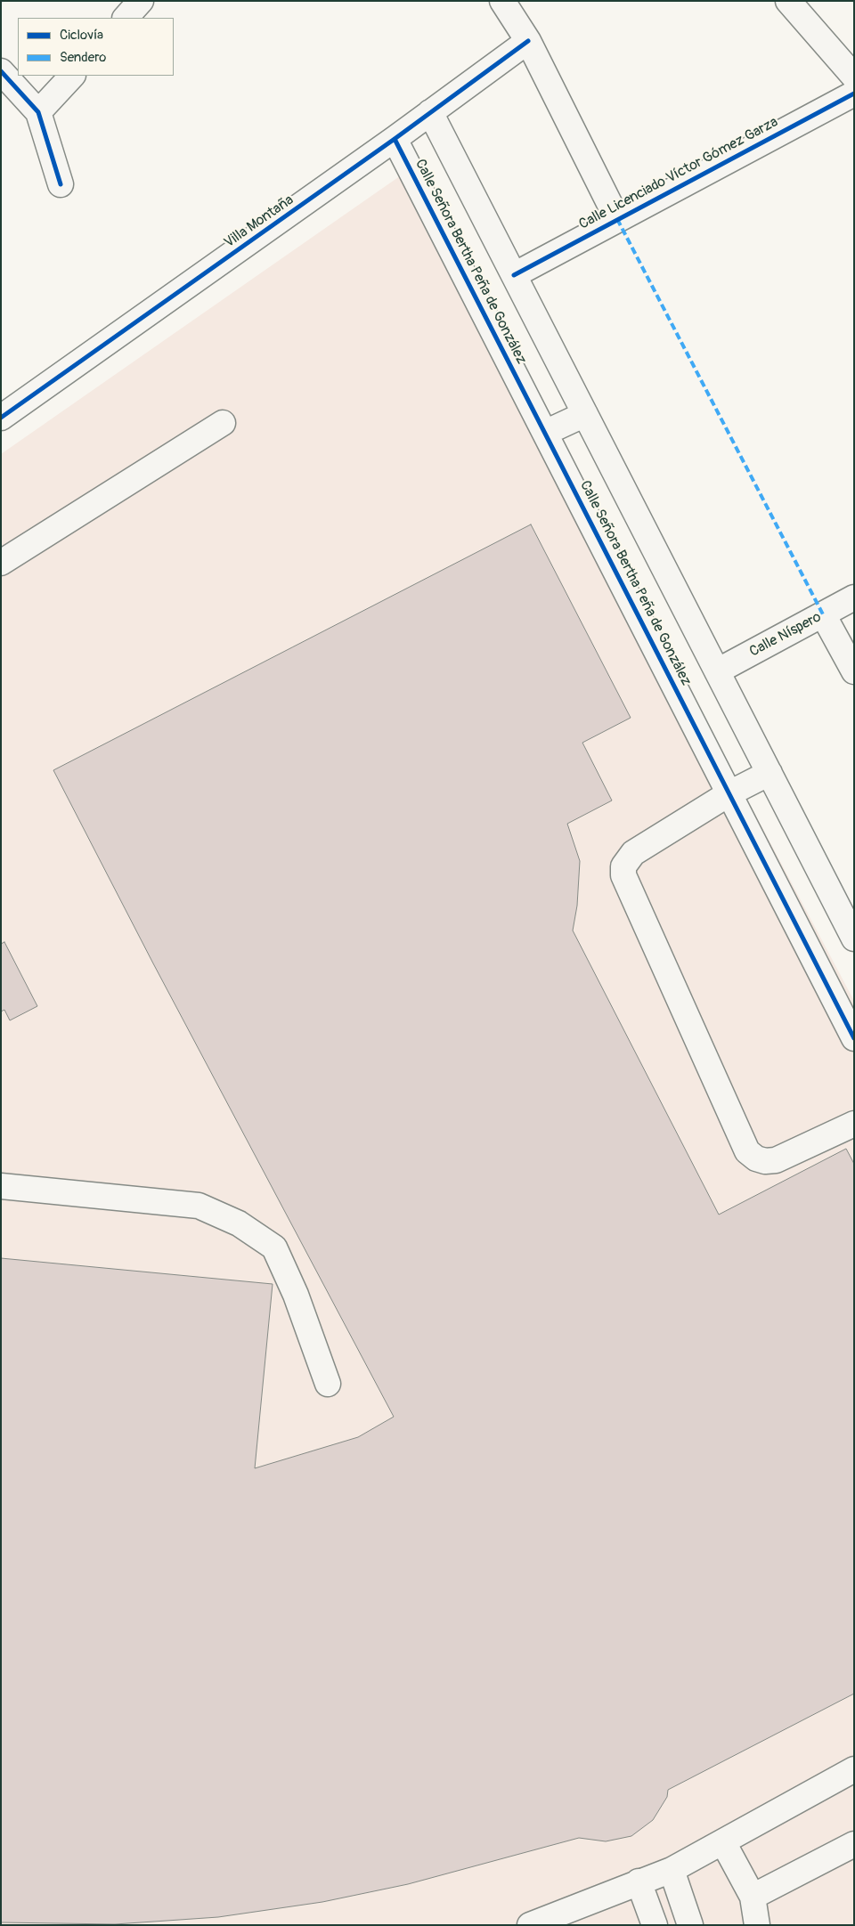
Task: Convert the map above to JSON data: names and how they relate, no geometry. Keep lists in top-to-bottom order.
{
  "streets": {
    "street": [
      "Calle Licenciado Víctor Gómez Garza",
      "Villa Montaña",
      "Calle Señora Bertha Peña de González",
      "Calle Níspero"
    ]
  },
  "crossings": [
    ["Villa Montaña", "Calle Señora Bertha Peña de González"]
  ],
  "legend": ["Ciclovía", "Sendero"]
}
